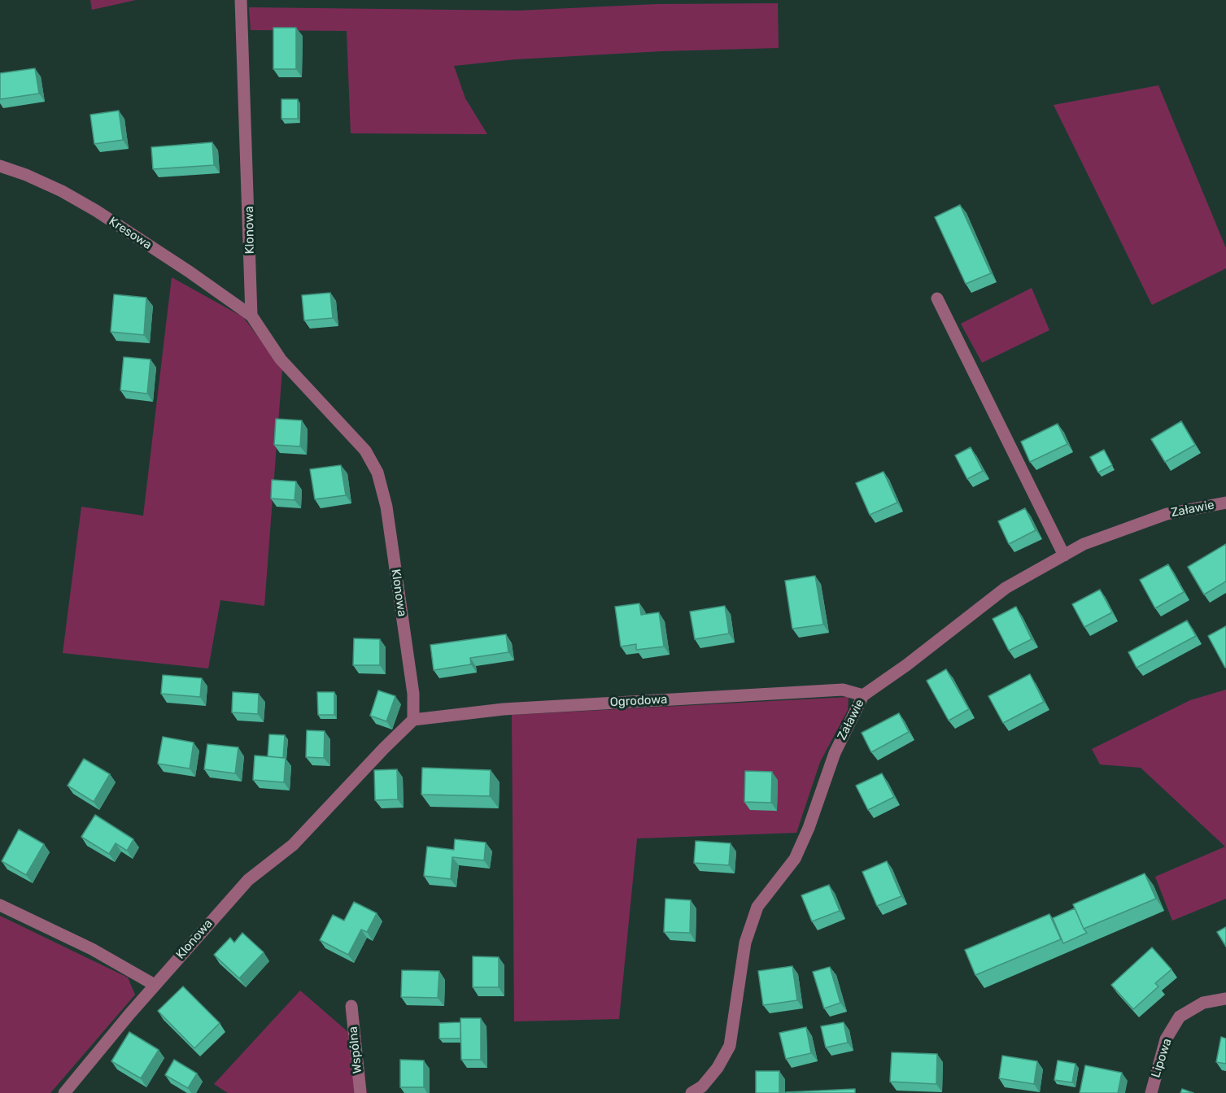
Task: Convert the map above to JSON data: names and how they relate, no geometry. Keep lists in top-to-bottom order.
{
  "streets": {
    "street": [
      "Klonowa",
      "Kresowa",
      "Załawie",
      "Ogrodowa",
      "Wspólna",
      "Lipowa"
    ]
  },
  "crossings": [
    ["Klonowa", "Kresowa"],
    ["Klonowa", "Ogrodowa"],
    ["Załawie", "Ogrodowa"]
  ]
}
